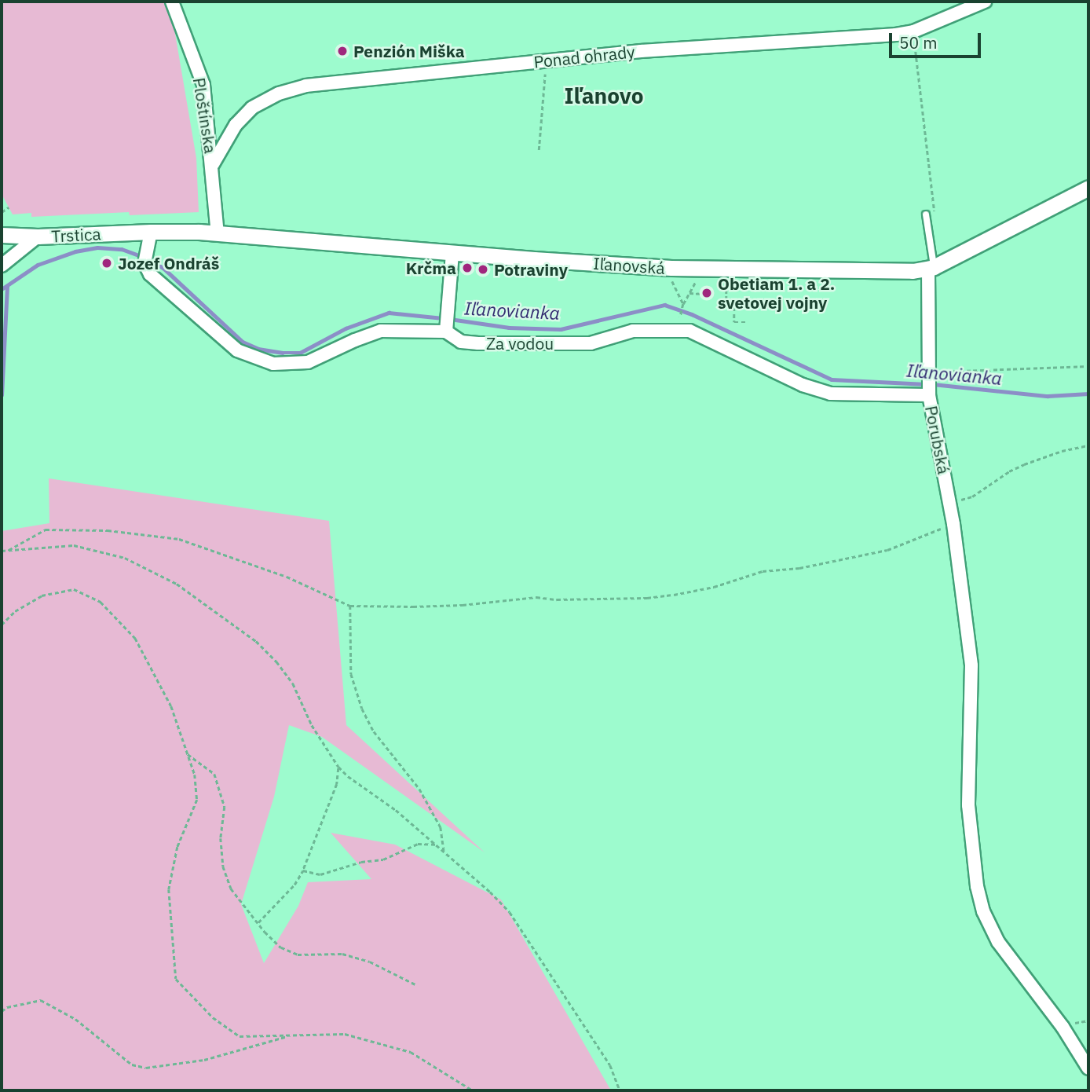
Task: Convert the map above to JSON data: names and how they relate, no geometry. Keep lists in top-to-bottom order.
{
  "streets": {
    "street": [
      "Ponad ohrady",
      "Ploštínska",
      "Trstica",
      "Iľanovská",
      "Za vodou",
      "Porubská"
    ]
  },
  "crossings": [
    ["Ponad ohrady", "Ploštínska"],
    ["Ploštínska", "Iľanovská"],
    ["Trstica", "Iľanovská"],
    ["Trstica", "Za vodou"],
    ["Iľanovská", "Za vodou"],
    ["Iľanovská", "Porubská"],
    ["Za vodou", "Porubská"]
  ],
  "districts": ["Iľanovo"],
  "water": ["Iľanovianka"],
  "places": [
    "Penzión Miška",
    "Jozef Ondráš",
    "Krčma",
    "Potraviny",
    "Obetiam 1. a 2. svetovej vojny"
  ],
  "scale_bar": "50 m"
}
